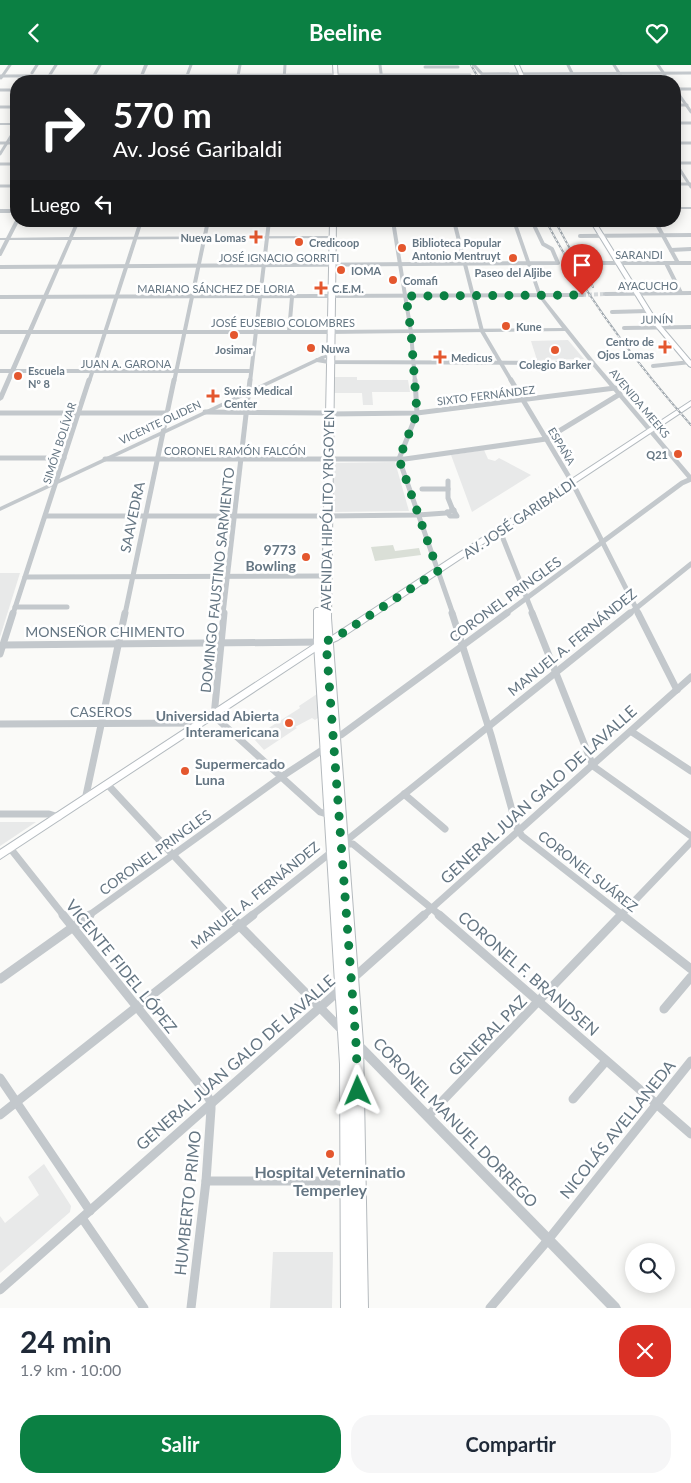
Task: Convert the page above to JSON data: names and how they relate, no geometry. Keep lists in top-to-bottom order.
{
  "streets": {
    "main road": ["AVENIDA HIPÓLITO YRIGOYEN", "AV. JOSÉ GARIBALDI"],
    "street": [
      "SARANDI",
      "JOSÉ IGNACIO GORRITI",
      "AYACUCHO",
      "MARIANO SÁNCHEZ DE LORIA",
      "JUNÍN",
      "JOSÉ EUSEBIO COLOMBRES",
      "JUAN A. GARONA",
      "SIXTO FERNÁNDEZ",
      "AVENIDA MEEKS",
      "VICENTE OLIDEN",
      "SIMÓN BOLÍVAR",
      "ESPAÑA",
      "CORONEL RAMÓN FALCÓN",
      "SAAVEDRA",
      "DOMINGO FAUSTINO SARMIENTO",
      "CORONEL PRINGLES",
      "MONSEÑOR CHIMENTO",
      "MANUEL A. FERNÁNDEZ",
      "CASEROS",
      "GENERAL JUAN GALO DE LAVALLE",
      "CORONEL SUÁREZ",
      "VICENTE FIDEL LÓPEZ",
      "CORONEL F. BRANDSEN",
      "GENERAL PAZ",
      "CORONEL MANUEL DORREGO",
      "NICOLÁS AVELLANEDA",
      "HUMBERTO PRIMO"
    ]
  },
  "crossings": [
    ["JOSÉ IGNACIO GORRITI", "AVENIDA MEEKS"],
    ["JOSÉ IGNACIO GORRITI", "SIMÓN BOLÍVAR"],
    ["JOSÉ IGNACIO GORRITI", "ESPAÑA"],
    ["JOSÉ IGNACIO GORRITI", "AVENIDA HIPÓLITO YRIGOYEN"],
    ["JOSÉ IGNACIO GORRITI", "SAAVEDRA"],
    ["JOSÉ IGNACIO GORRITI", "DOMINGO FAUSTINO SARMIENTO"],
    ["MARIANO SÁNCHEZ DE LORIA", "AVENIDA MEEKS"],
    ["MARIANO SÁNCHEZ DE LORIA", "SIMÓN BOLÍVAR"],
    ["MARIANO SÁNCHEZ DE LORIA", "ESPAÑA"],
    ["MARIANO SÁNCHEZ DE LORIA", "AVENIDA HIPÓLITO YRIGOYEN"],
    ["MARIANO SÁNCHEZ DE LORIA", "SAAVEDRA"],
    ["MARIANO SÁNCHEZ DE LORIA", "DOMINGO FAUSTINO SARMIENTO"],
    ["JOSÉ EUSEBIO COLOMBRES", "AVENIDA MEEKS"],
    ["JOSÉ EUSEBIO COLOMBRES", "SIMÓN BOLÍVAR"],
    ["JOSÉ EUSEBIO COLOMBRES", "ESPAÑA"],
    ["JOSÉ EUSEBIO COLOMBRES", "AVENIDA HIPÓLITO YRIGOYEN"],
    ["JOSÉ EUSEBIO COLOMBRES", "SAAVEDRA"],
    ["JOSÉ EUSEBIO COLOMBRES", "DOMINGO FAUSTINO SARMIENTO"],
    ["JUAN A. GARONA", "SIMÓN BOLÍVAR"],
    ["JUAN A. GARONA", "SAAVEDRA"],
    ["JUAN A. GARONA", "DOMINGO FAUSTINO SARMIENTO"],
    ["SIXTO FERNÁNDEZ", "AVENIDA MEEKS"],
    ["SIXTO FERNÁNDEZ", "VICENTE OLIDEN"],
    ["SIXTO FERNÁNDEZ", "ESPAÑA"],
    ["SIXTO FERNÁNDEZ", "AVENIDA HIPÓLITO YRIGOYEN"],
    ["SIXTO FERNÁNDEZ", "DOMINGO FAUSTINO SARMIENTO"],
    ["AVENIDA MEEKS", "CORONEL RAMÓN FALCÓN"],
    ["AVENIDA MEEKS", "AV. JOSÉ GARIBALDI"],
    ["AVENIDA MEEKS", "CORONEL PRINGLES"],
    ["VICENTE OLIDEN", "SIMÓN BOLÍVAR"],
    ["VICENTE OLIDEN", "CORONEL RAMÓN FALCÓN"],
    ["VICENTE OLIDEN", "AVENIDA HIPÓLITO YRIGOYEN"],
    ["VICENTE OLIDEN", "SAAVEDRA"],
    ["VICENTE OLIDEN", "DOMINGO FAUSTINO SARMIENTO"],
    ["SIMÓN BOLÍVAR", "MONSEÑOR CHIMENTO"],
    ["ESPAÑA", "CORONEL RAMÓN FALCÓN"],
    ["ESPAÑA", "AV. JOSÉ GARIBALDI"],
    ["ESPAÑA", "CORONEL PRINGLES"],
    ["ESPAÑA", "MANUEL A. FERNÁNDEZ"],
    ["ESPAÑA", "GENERAL JUAN GALO DE LAVALLE"],
    ["CORONEL RAMÓN FALCÓN", "AVENIDA HIPÓLITO YRIGOYEN"],
    ["CORONEL RAMÓN FALCÓN", "SAAVEDRA"],
    ["CORONEL RAMÓN FALCÓN", "DOMINGO FAUSTINO SARMIENTO"],
    ["CORONEL RAMÓN FALCÓN", "CORONEL SUÁREZ"],
    ["AVENIDA HIPÓLITO YRIGOYEN", "AV. JOSÉ GARIBALDI"],
    ["AVENIDA HIPÓLITO YRIGOYEN", "CORONEL PRINGLES"],
    ["AVENIDA HIPÓLITO YRIGOYEN", "MONSEÑOR CHIMENTO"],
    ["AVENIDA HIPÓLITO YRIGOYEN", "MANUEL A. FERNÁNDEZ"],
    ["AVENIDA HIPÓLITO YRIGOYEN", "GENERAL JUAN GALO DE LAVALLE"],
    ["AVENIDA HIPÓLITO YRIGOYEN", "CORONEL F. BRANDSEN"],
    ["AVENIDA HIPÓLITO YRIGOYEN", "CORONEL MANUEL DORREGO"],
    ["SAAVEDRA", "AV. JOSÉ GARIBALDI"],
    ["SAAVEDRA", "MONSEÑOR CHIMENTO"],
    ["SAAVEDRA", "CASEROS"],
    ["AV. JOSÉ GARIBALDI", "DOMINGO FAUSTINO SARMIENTO"],
    ["AV. JOSÉ GARIBALDI", "MONSEÑOR CHIMENTO"],
    ["AV. JOSÉ GARIBALDI", "CASEROS"],
    ["AV. JOSÉ GARIBALDI", "CORONEL SUÁREZ"],
    ["AV. JOSÉ GARIBALDI", "VICENTE FIDEL LÓPEZ"],
    ["AV. JOSÉ GARIBALDI", "CORONEL MANUEL DORREGO"],
    ["DOMINGO FAUSTINO SARMIENTO", "MONSEÑOR CHIMENTO"],
    ["CORONEL PRINGLES", "CORONEL SUÁREZ"],
    ["CORONEL PRINGLES", "VICENTE FIDEL LÓPEZ"],
    ["CORONEL PRINGLES", "CORONEL MANUEL DORREGO"],
    ["MANUEL A. FERNÁNDEZ", "CORONEL SUÁREZ"],
    ["MANUEL A. FERNÁNDEZ", "VICENTE FIDEL LÓPEZ"],
    ["MANUEL A. FERNÁNDEZ", "CORONEL F. BRANDSEN"],
    ["MANUEL A. FERNÁNDEZ", "CORONEL MANUEL DORREGO"],
    ["GENERAL JUAN GALO DE LAVALLE", "CORONEL SUÁREZ"],
    ["GENERAL JUAN GALO DE LAVALLE", "VICENTE FIDEL LÓPEZ"],
    ["GENERAL JUAN GALO DE LAVALLE", "CORONEL F. BRANDSEN"],
    ["GENERAL JUAN GALO DE LAVALLE", "CORONEL MANUEL DORREGO"],
    ["GENERAL JUAN GALO DE LAVALLE", "HUMBERTO PRIMO"],
    ["CORONEL SUÁREZ", "GENERAL PAZ"],
    ["VICENTE FIDEL LÓPEZ", "HUMBERTO PRIMO"],
    ["CORONEL F. BRANDSEN", "GENERAL PAZ"],
    ["CORONEL F. BRANDSEN", "NICOLÁS AVELLANEDA"],
    ["GENERAL PAZ", "CORONEL MANUEL DORREGO"],
    ["CORONEL MANUEL DORREGO", "NICOLÁS AVELLANEDA"]
  ],
  "places": {
    "health": [
      "Nueva Lomas",
      "C.E.M.",
      "Centro de Ojos Lomas",
      "Medicus",
      "Swiss Medical Center"
    ],
    "other": [
      "Credicoop",
      "Biblioteca Popular Antonio Mentruyt",
      "Paseo del Aljibe",
      "IOMA",
      "Comafi",
      "Kune",
      "Josimar",
      "Nuwa",
      "Colegio Barker",
      "Escuela Nº 8",
      "Q21",
      "9773 Bowling",
      "Universidad Abierta Interamericana",
      "Supermercado Luna",
      "Hospital Veterninatio Temperley"
    ]
  },
  "page": {
    "header": "Beeline",
    "turn": ["570 m", "Av. José Garibaldi"],
    "then": "Luego",
    "heading": ["24 min", "1.9 km · 10:00"],
    "buttons": ["Salir", "Compartir"]
  }
}
